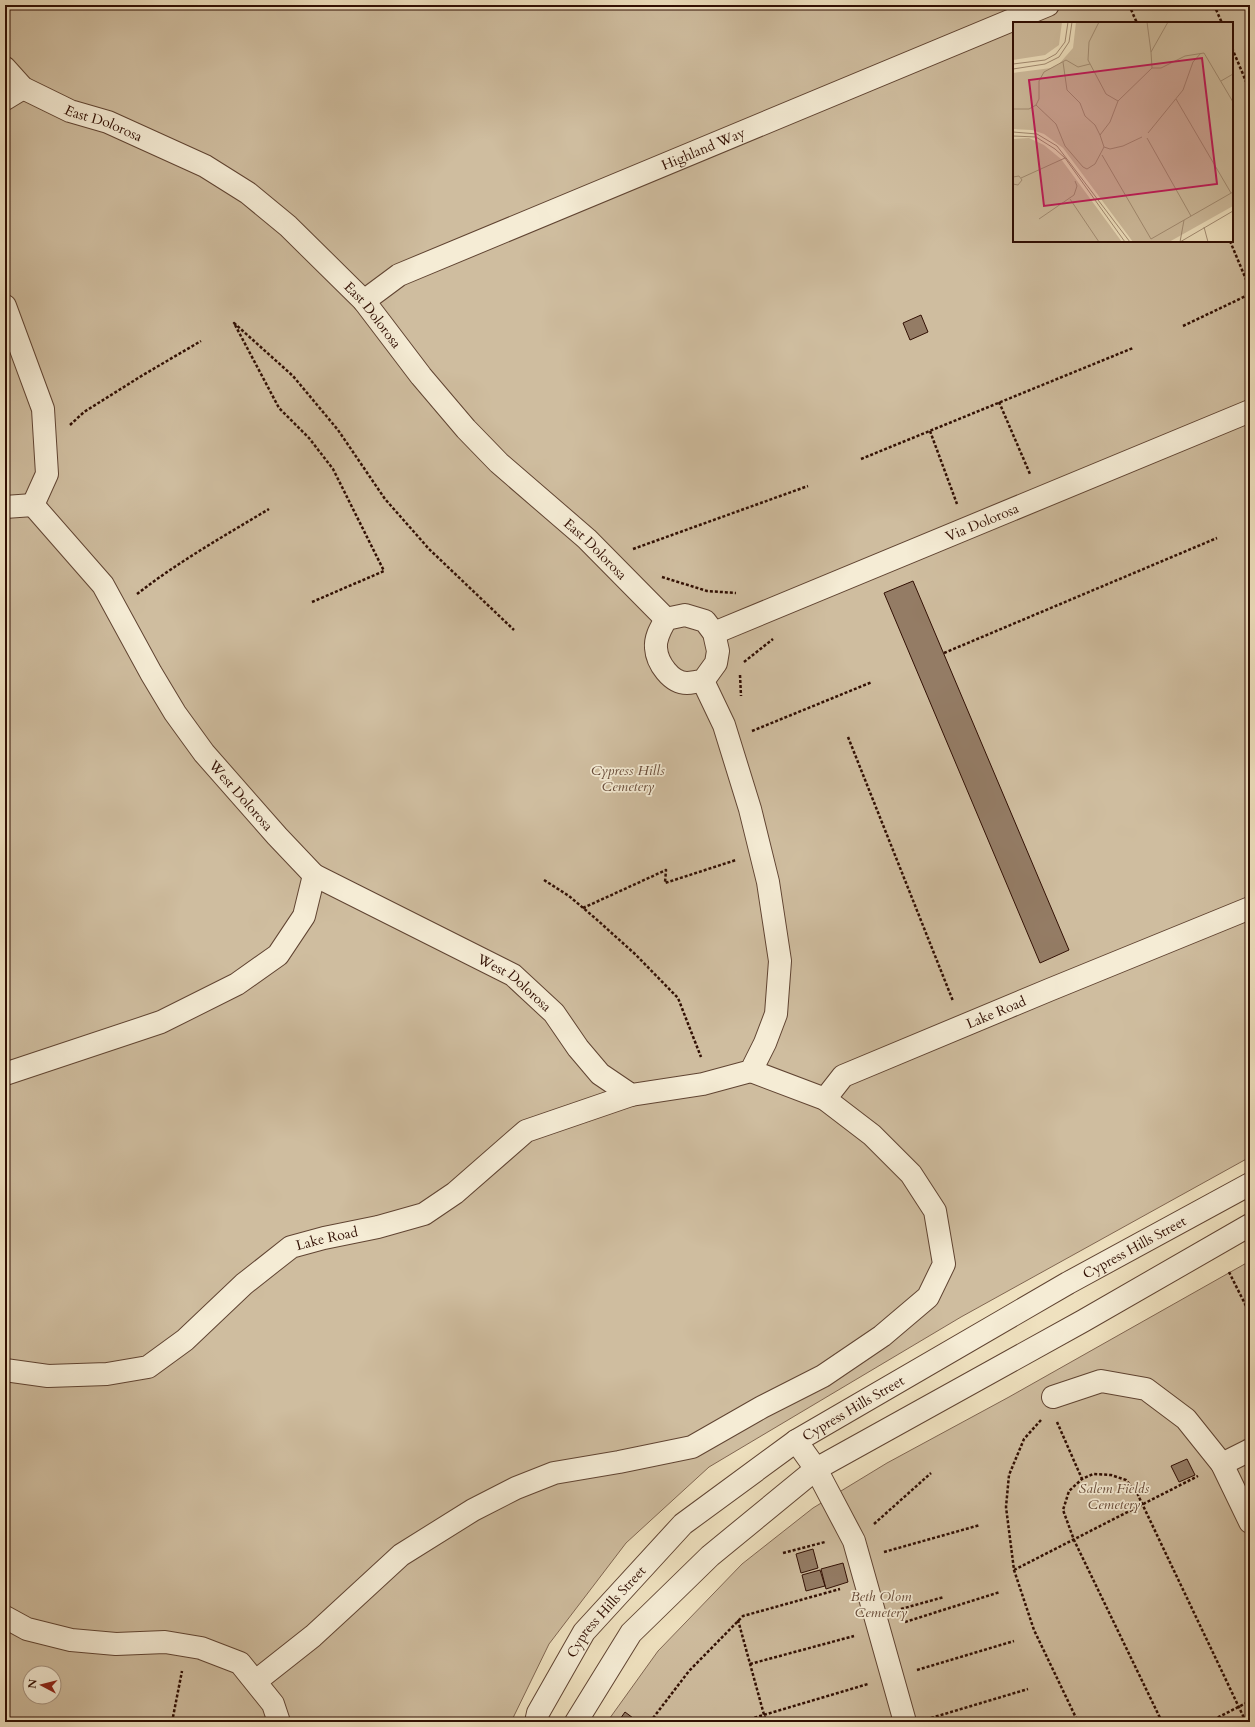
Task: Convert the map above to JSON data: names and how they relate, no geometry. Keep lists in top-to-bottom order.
{
  "streets": {
    "street": [
      "East Dolorosa",
      "Highland Way",
      "Via Dolorosa",
      "West Dolorosa",
      "Lake Road",
      "Cypress Hills Street"
    ]
  },
  "crossings": [
    ["East Dolorosa", "Highland Way"],
    ["East Dolorosa", "Via Dolorosa"],
    ["West Dolorosa", "Lake Road"]
  ],
  "parks": ["Cypress Hills Cemetery", "Salem Fields Cemetery", "Beth Olom Cemetery"],
  "north": "left"
}
